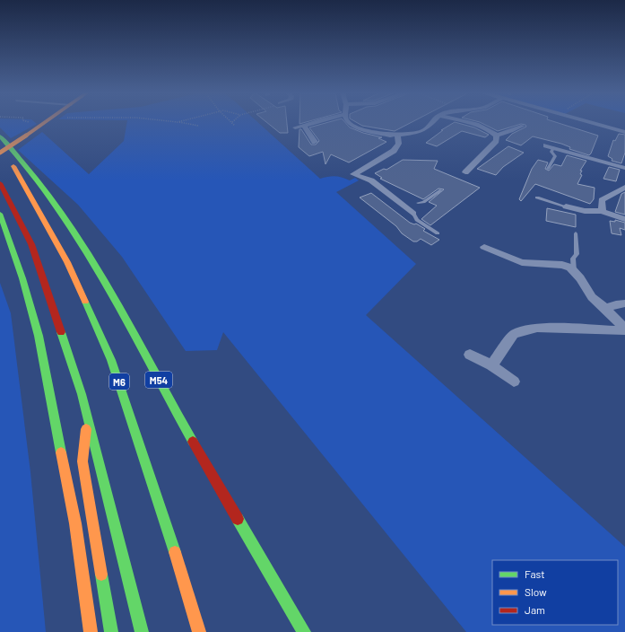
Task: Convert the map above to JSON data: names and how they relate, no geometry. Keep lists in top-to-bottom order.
{
  "streets": {
    "main road": ["M54", "M6"]
  },
  "legend": ["Fast", "Slow", "Jam"]
}
